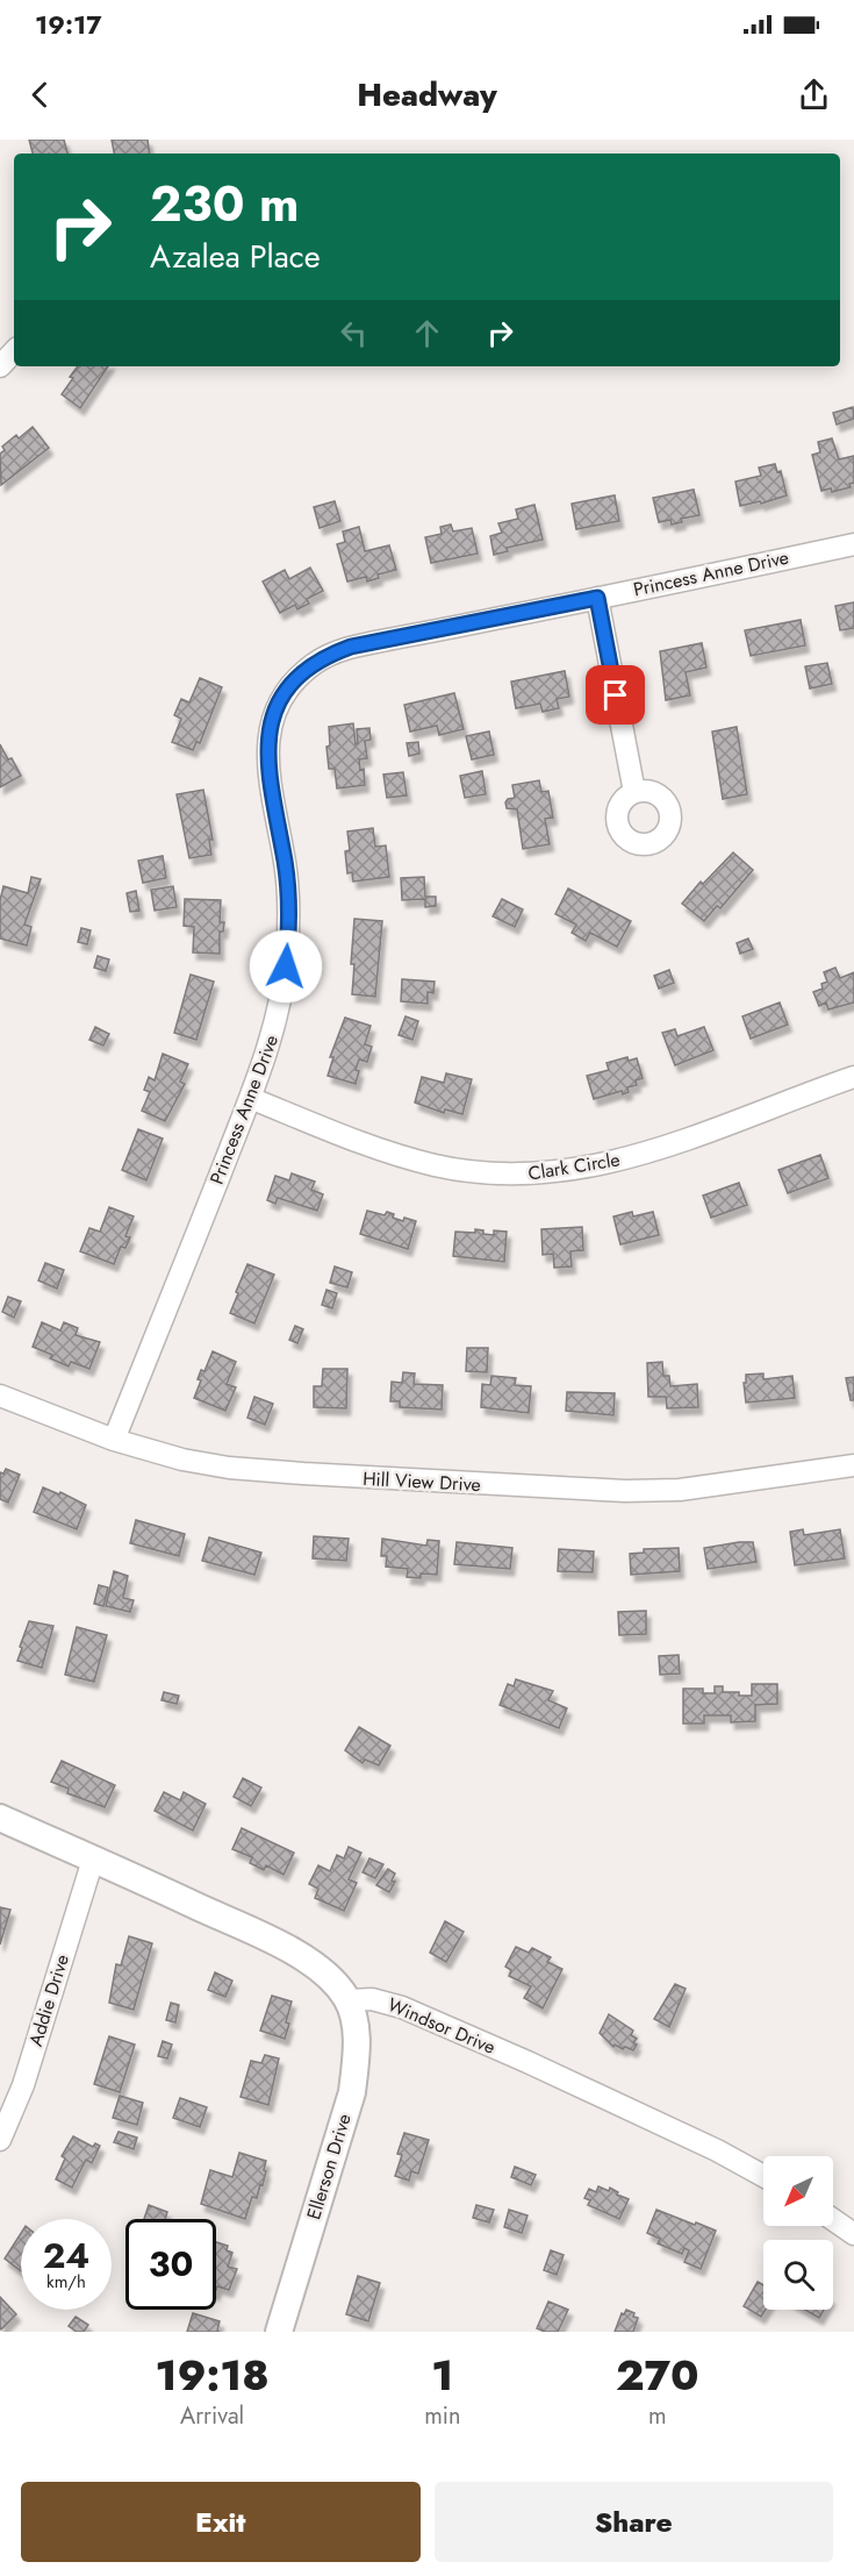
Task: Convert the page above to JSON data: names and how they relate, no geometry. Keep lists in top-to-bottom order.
{
  "streets": {
    "street": [
      "Princess Anne Drive",
      "Clark Circle",
      "Hill View Drive",
      "Addie Drive",
      "Windsor Drive",
      "Ellerson Drive"
    ]
  },
  "crossings": [
    ["Princess Anne Drive", "Clark Circle"],
    ["Princess Anne Drive", "Hill View Drive"],
    ["Windsor Drive", "Ellerson Drive"]
  ],
  "north": "bottom left",
  "page": {
    "status": "19:17",
    "header": "Headway",
    "turn": ["230 m", "Azalea Place"],
    "speed": "24 km/h",
    "limit": "30",
    "eta": [
      "19:18",
      "Arrival",
      "1",
      "min",
      "270",
      "m"
    ],
    "buttons": ["Exit", "Share"]
  }
}
